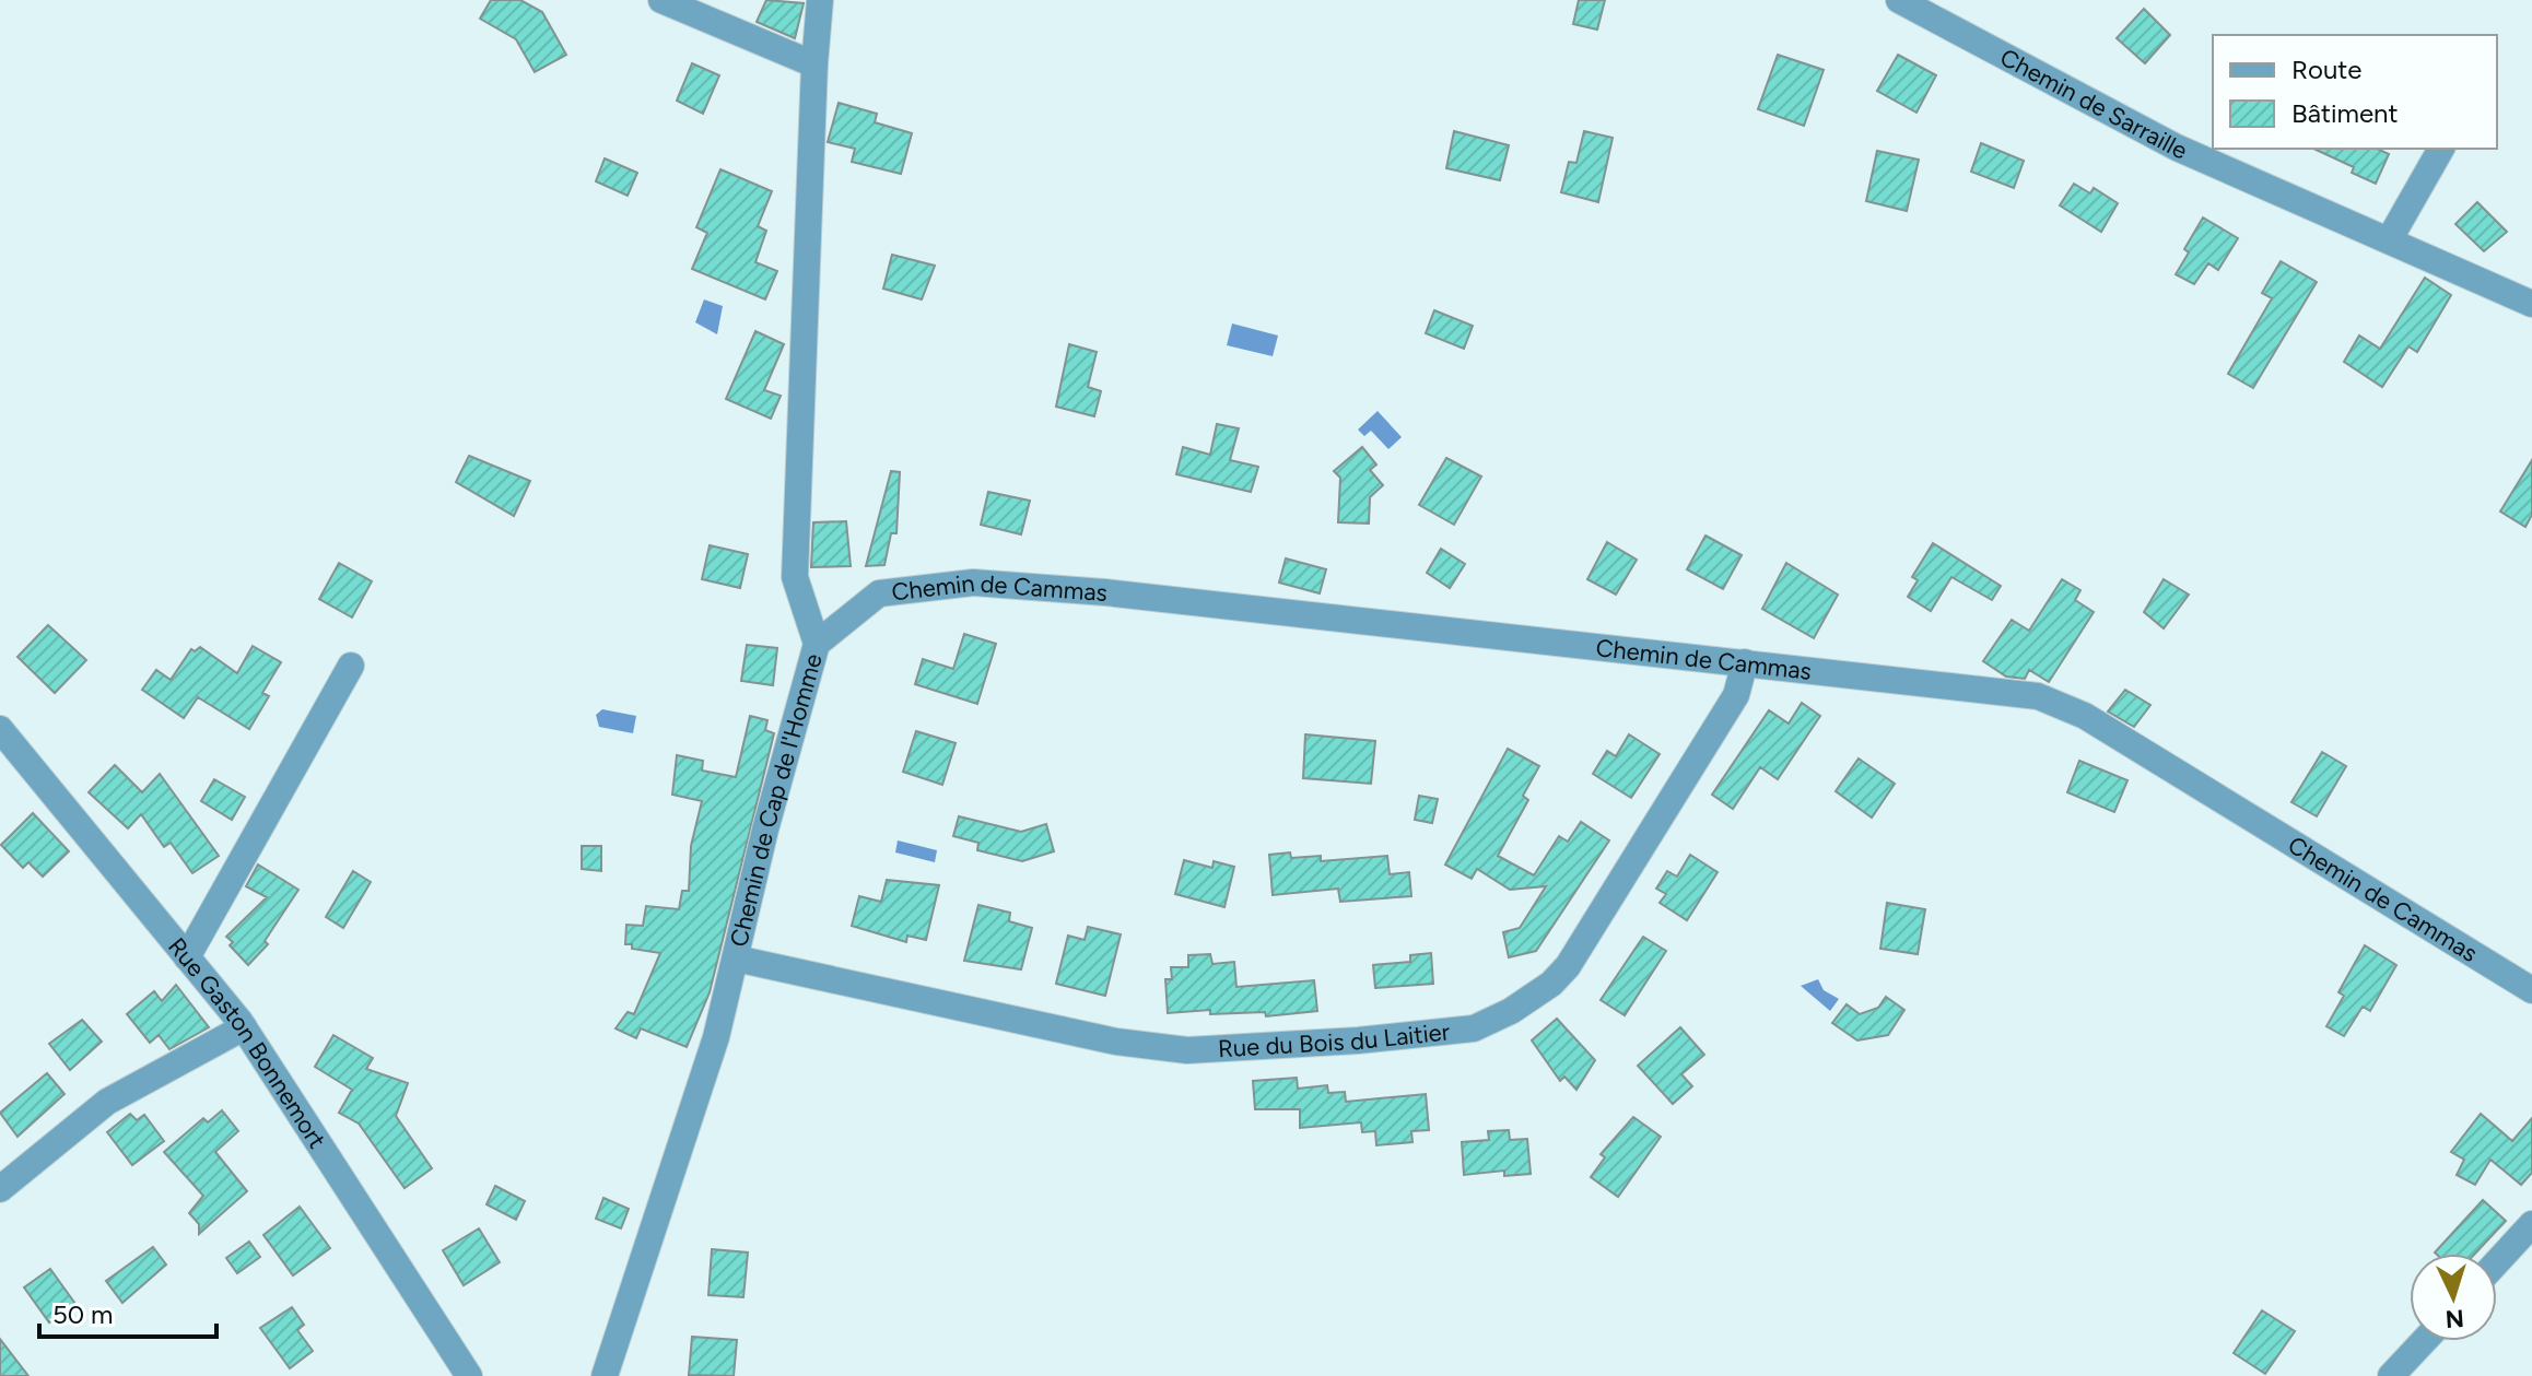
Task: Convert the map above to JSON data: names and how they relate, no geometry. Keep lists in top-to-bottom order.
{
  "streets": {
    "street": [
      "Chemin de Sarraille",
      "Chemin de Cammas",
      "Chemin de Cap de l'Homme",
      "Rue du Bois du Laitier",
      "Rue Gaston Bonnemort"
    ]
  },
  "crossings": [
    ["Chemin de Cammas", "Chemin de Cap de l'Homme"],
    ["Chemin de Cammas", "Rue du Bois du Laitier"],
    ["Chemin de Cap de l'Homme", "Rue du Bois du Laitier"]
  ],
  "legend": ["Route", "Bâtiment"],
  "scale_bar": "50 m",
  "north": "bottom"
}
